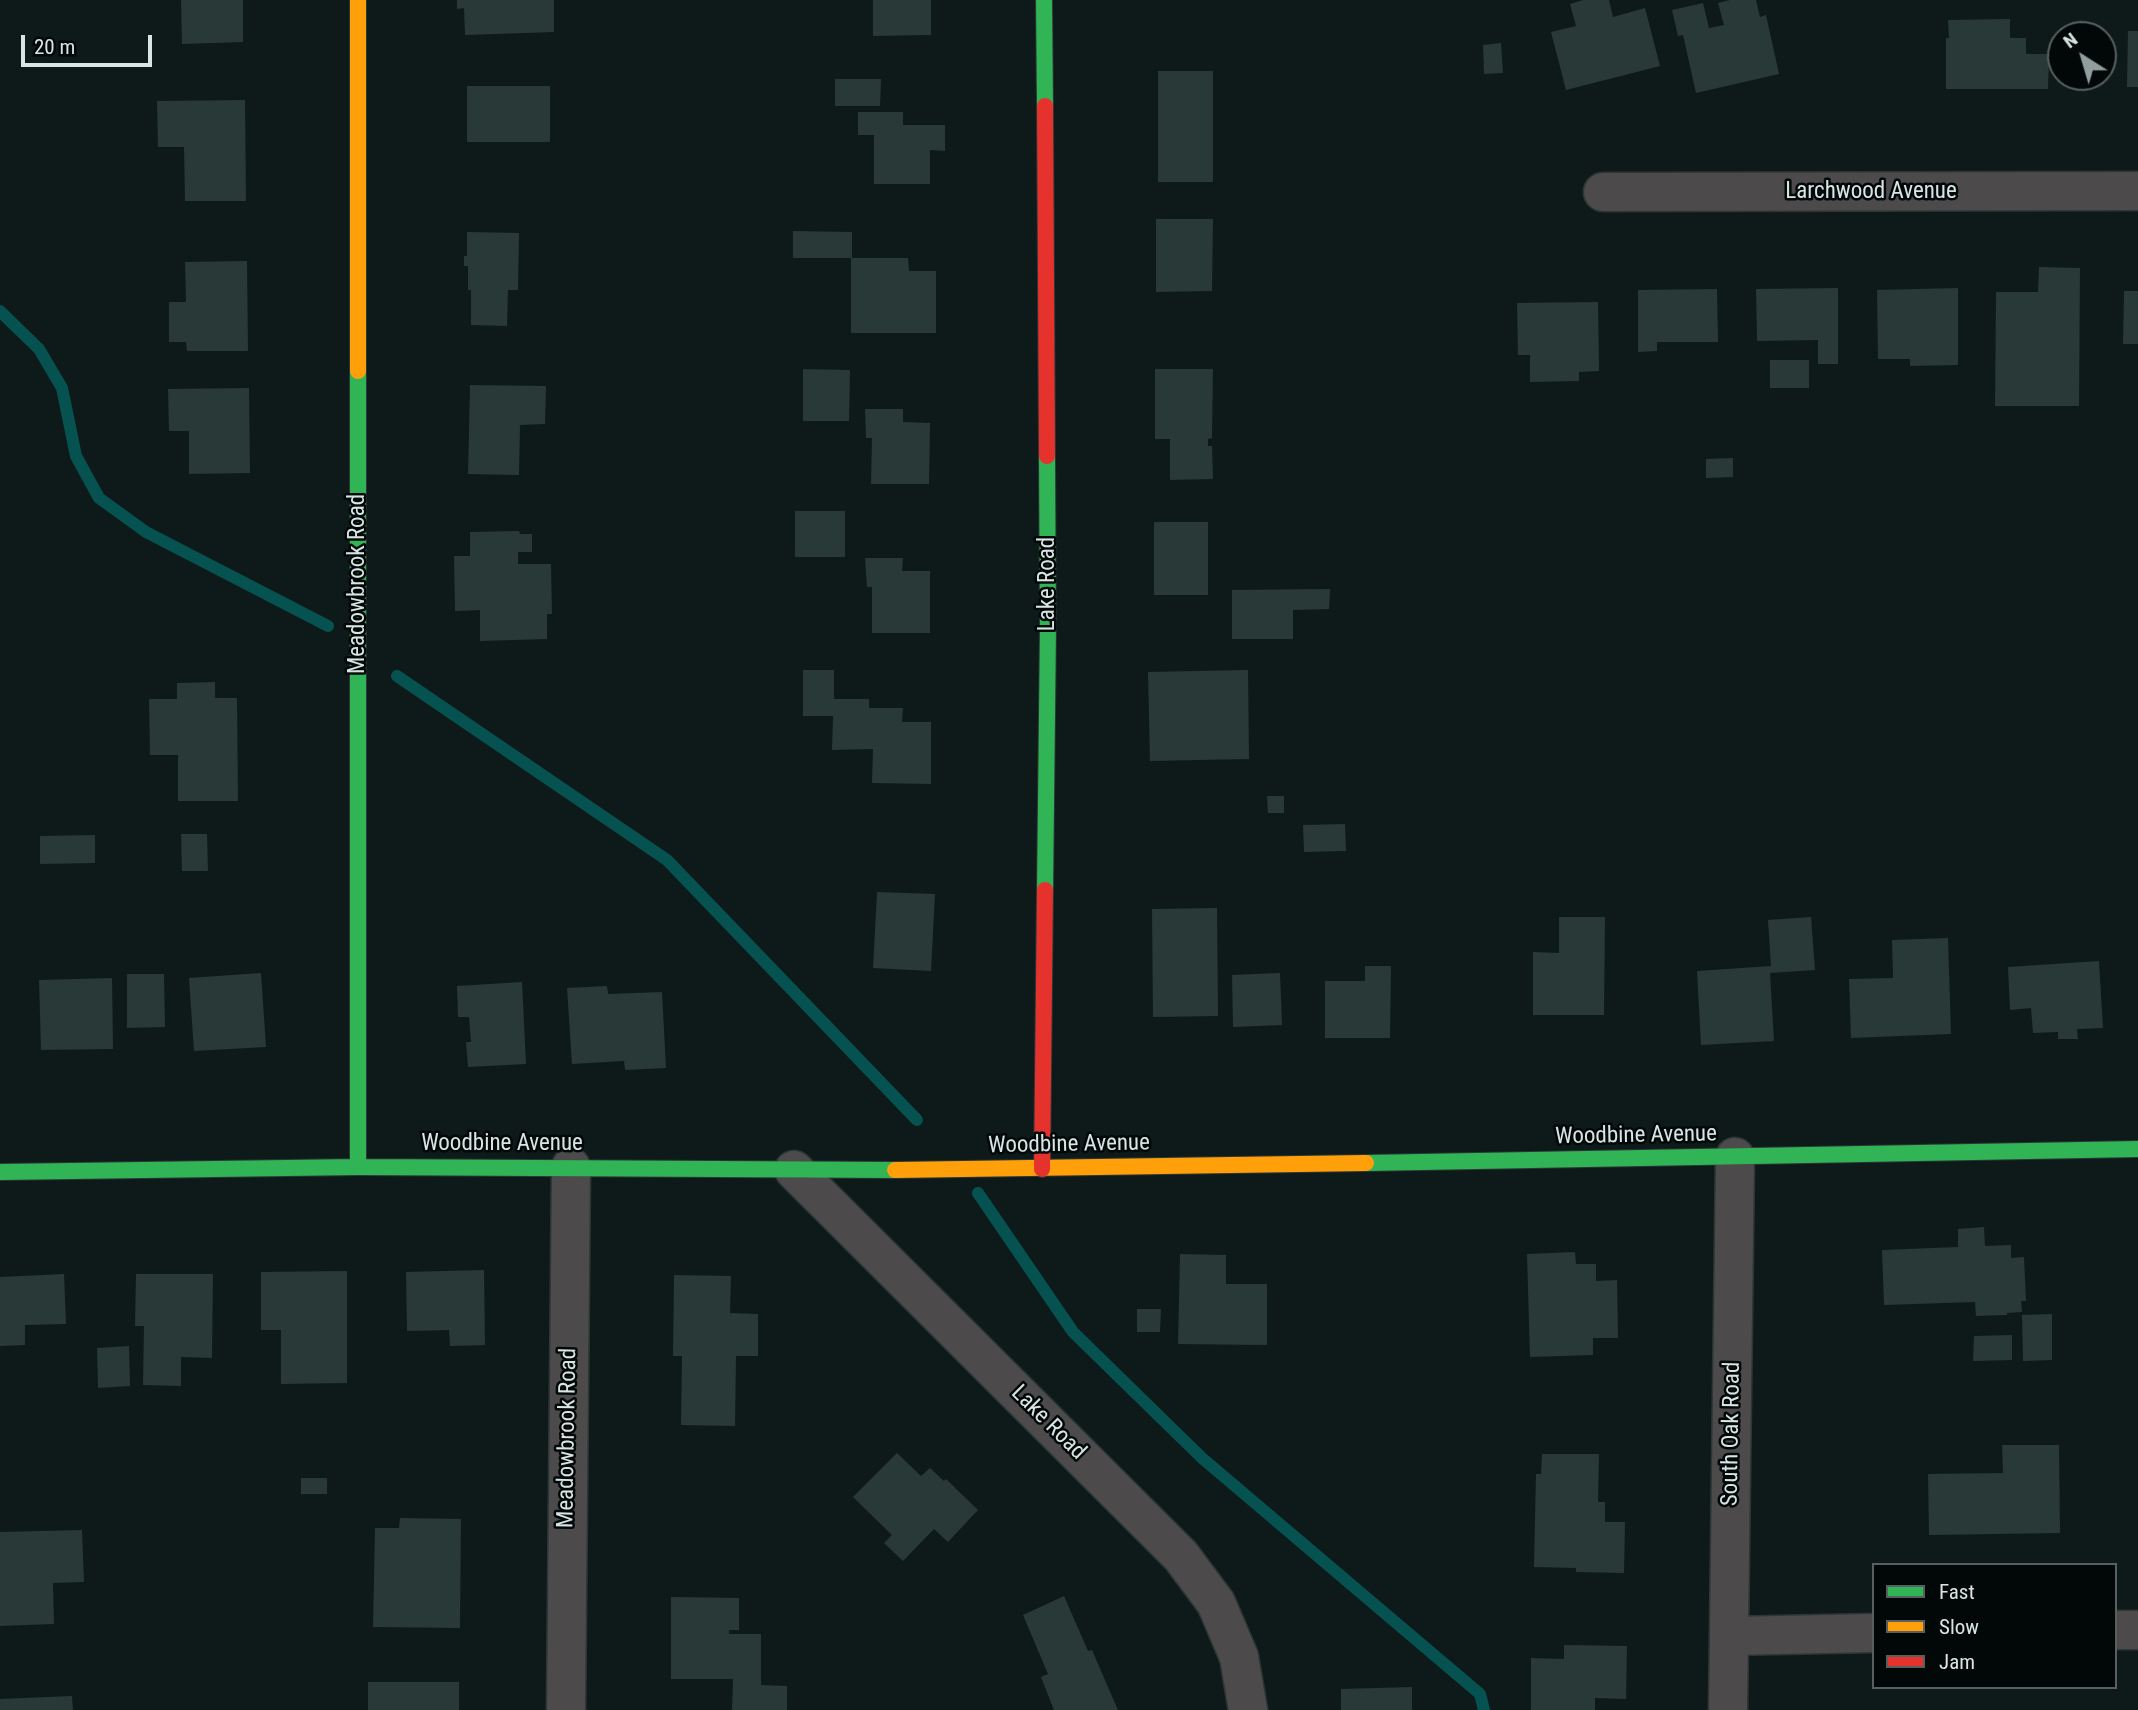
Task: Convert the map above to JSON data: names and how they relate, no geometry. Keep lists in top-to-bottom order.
{
  "streets": {
    "street": [
      "Larchwood Avenue",
      "Meadowbrook Road",
      "Lake Road",
      "Woodbine Avenue",
      "South Oak Road"
    ]
  },
  "crossings": [
    ["Meadowbrook Road", "Woodbine Avenue"],
    ["Lake Road", "Woodbine Avenue"],
    ["Woodbine Avenue", "South Oak Road"]
  ],
  "legend": ["Fast", "Slow", "Jam"],
  "scale_bar": "20 m",
  "north": "top left"
}
